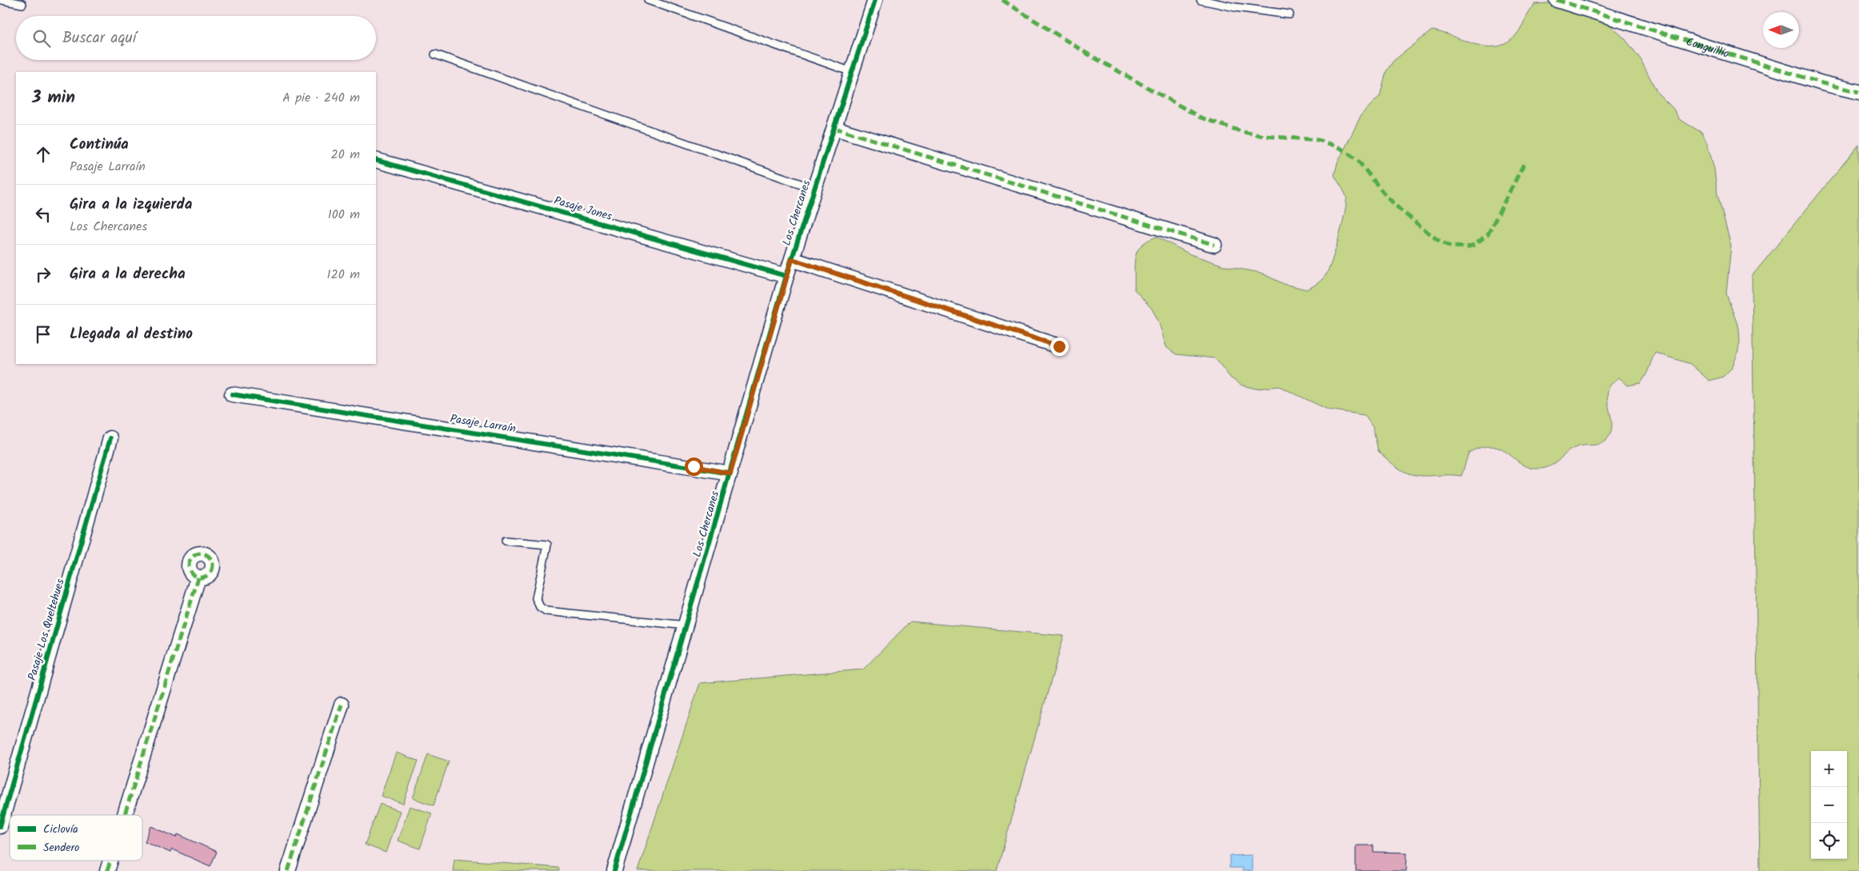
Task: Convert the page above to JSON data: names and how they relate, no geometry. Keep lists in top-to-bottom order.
{
  "streets": {
    "street": [
      "Conguillio",
      "Pasaje Jones",
      "Los Chercanes",
      "Pasaje Larraín",
      "Pasaje Los Queltehues"
    ]
  },
  "crossings": [
    ["Pasaje Jones", "Los Chercanes"],
    ["Los Chercanes", "Pasaje Larraín"]
  ],
  "legend": ["Ciclovía", "Sendero"],
  "north": "left",
  "page": {
    "search": "Buscar aquí",
    "heading": ["3 min", "A pie · 240 m"],
    "list": [
      ["Continúa", "Pasaje Larraín", "20 m"],
      ["Gira a la izquierda", "Los Chercanes", "100 m"],
      ["Gira a la derecha", "120 m"],
      "Llegada al destino"
    ],
    "map_buttons": ["+", "−"]
  }
}
